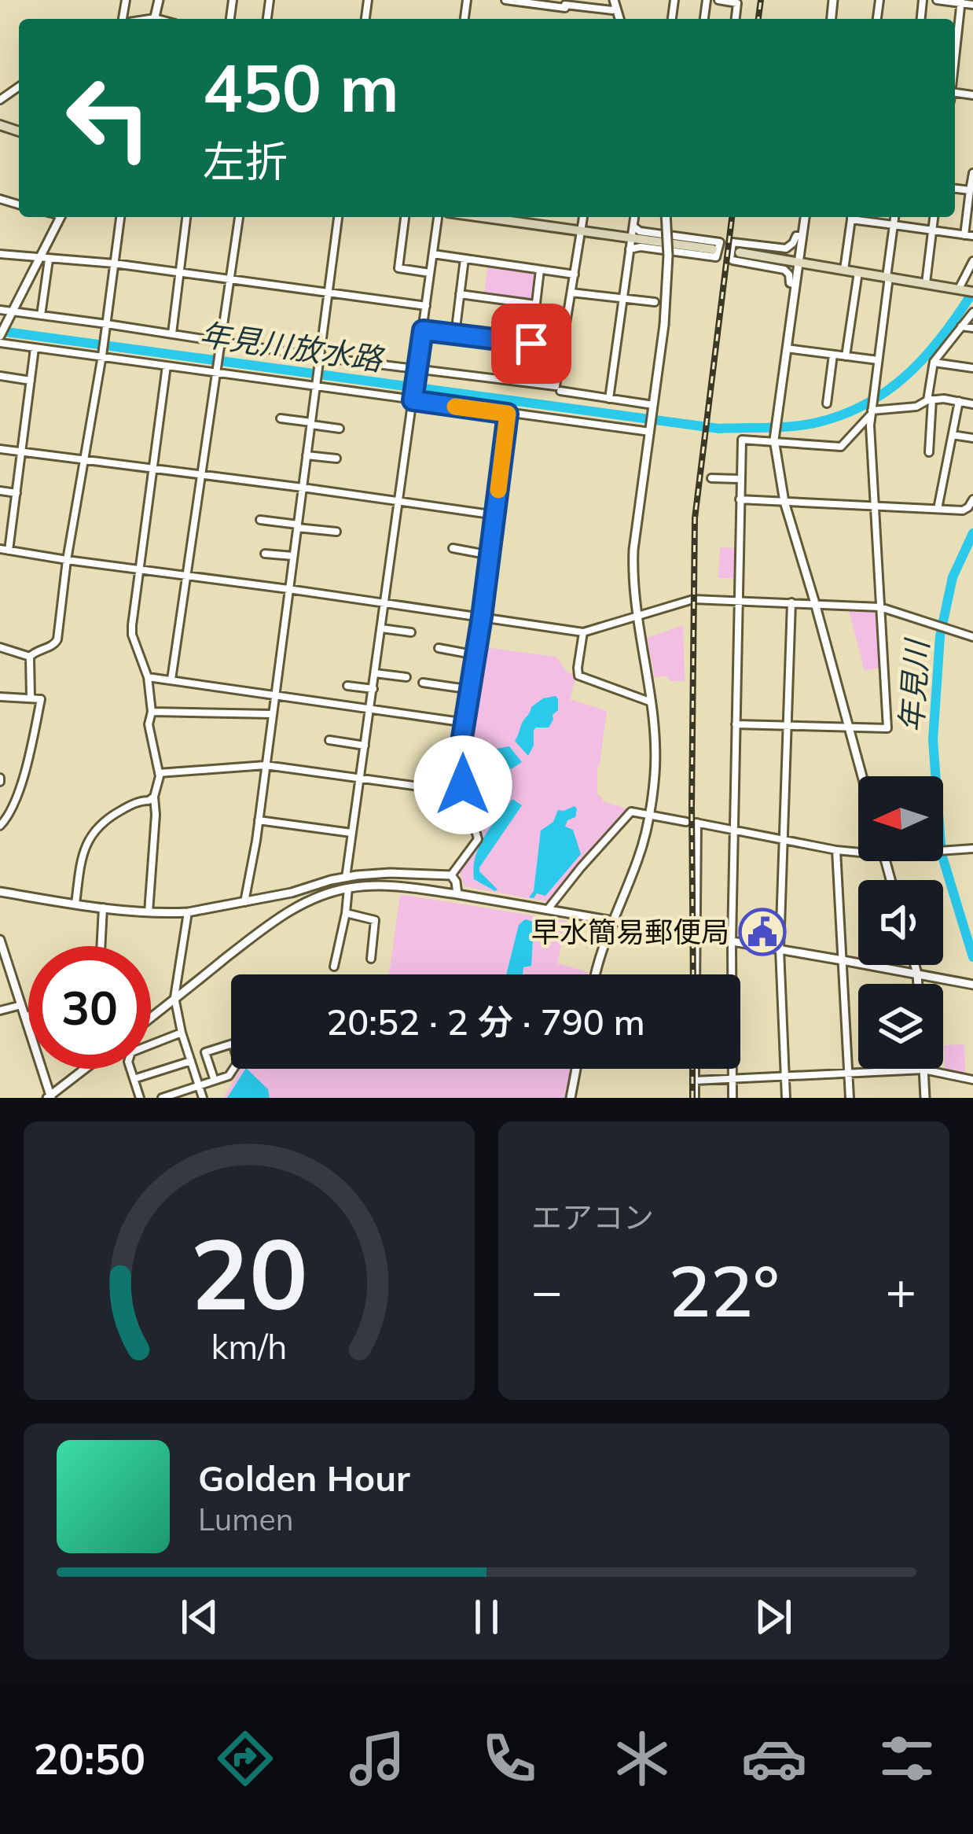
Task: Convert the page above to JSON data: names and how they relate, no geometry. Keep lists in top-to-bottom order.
{
  "water": ["年見川放水路", "年見川"],
  "places": {
    "public building": ["早水簡易郵便局"]
  },
  "north": "left",
  "page": {
    "turn": ["450 m", "左折"],
    "limit": "30",
    "trip": "20:52 · 2 分 · 790 m",
    "tile": "エアコン",
    "heat": ["−", "22°", "+"],
    "song": ["Golden Hour", "Lumen"],
    "tabs": "20:50",
    "gauge": ["20", "km/h"]
  }
}
